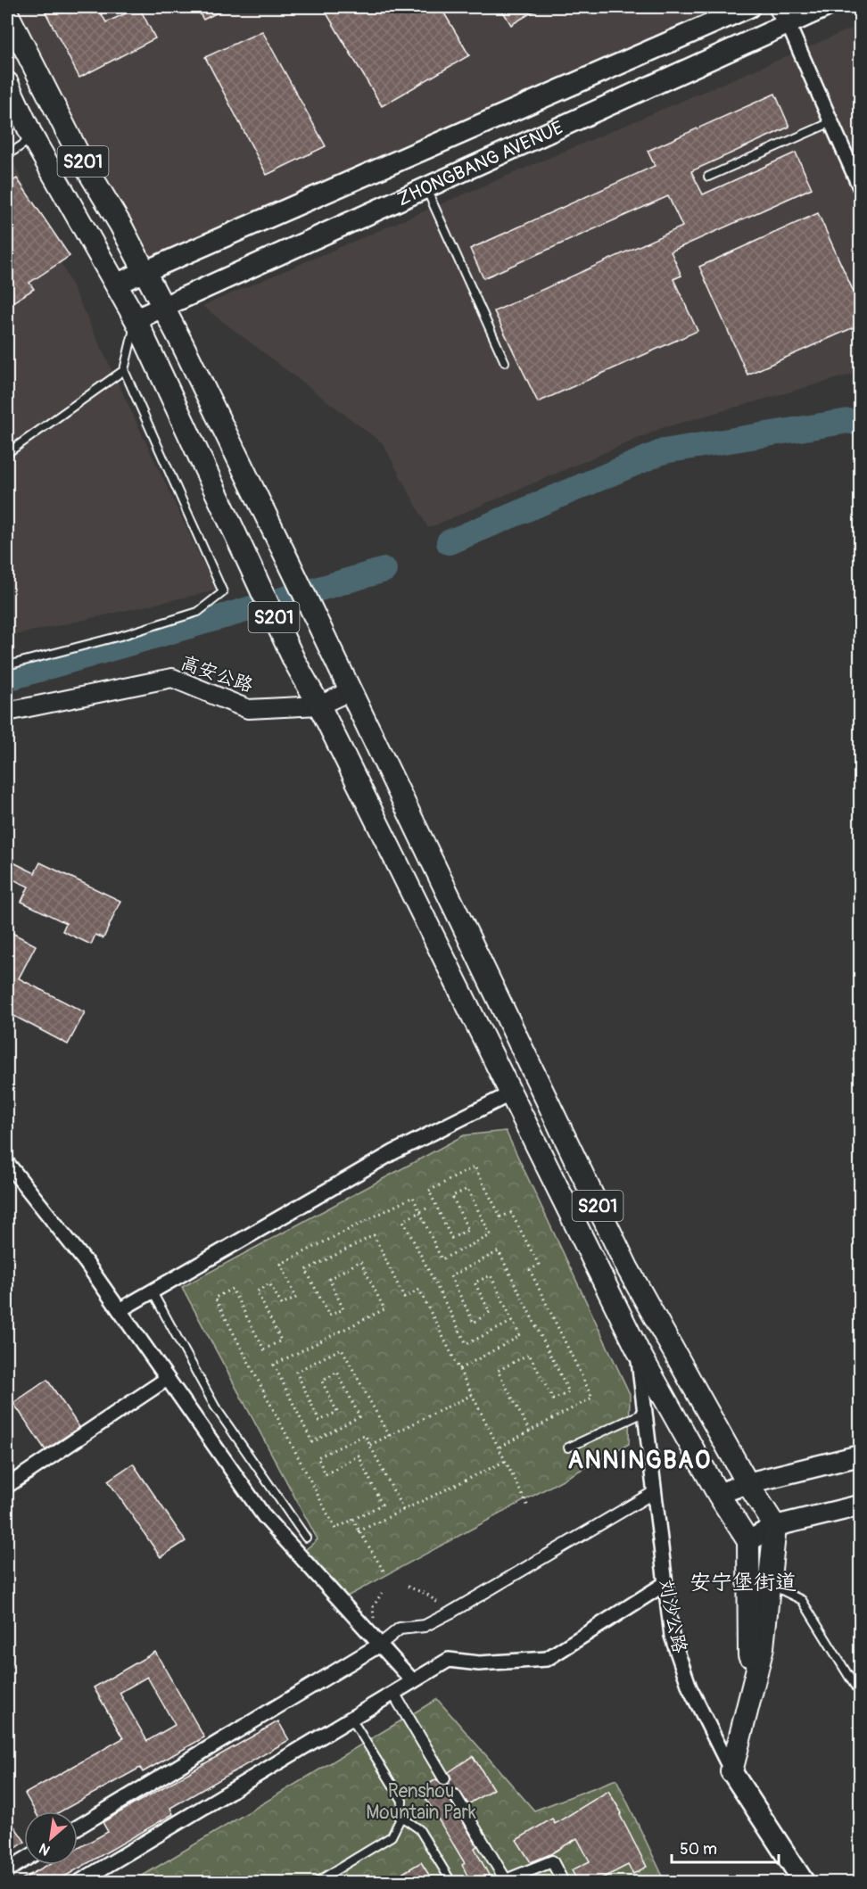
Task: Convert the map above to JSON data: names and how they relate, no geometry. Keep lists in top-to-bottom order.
{
  "streets": {
    "main road": ["S201", "ZHONGBANG AVENUE", "刘沙公路"],
    "street": ["高安公路"]
  },
  "crossings": [
    ["S201", "ZHONGBANG AVENUE"],
    ["S201", "高安公路"],
    ["S201", "刘沙公路"]
  ],
  "districts": ["ANNINGBAO", "安宁堡街道"],
  "parks": ["Renshou Mountain Park"],
  "scale_bar": "50 m",
  "north": "bottom left"
}
